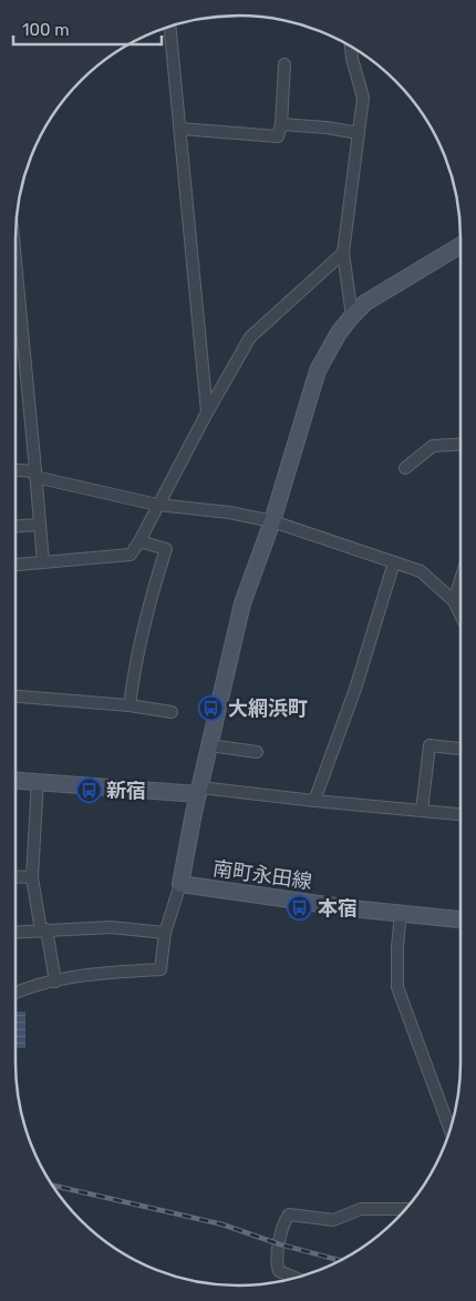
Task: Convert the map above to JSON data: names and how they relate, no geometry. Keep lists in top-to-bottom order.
{
  "streets": {
    "street": ["南町永田線"]
  },
  "places": {
    "bus stop": ["大網浜町", "新宿", "本宿"]
  },
  "scale_bar": "100 m"
}
